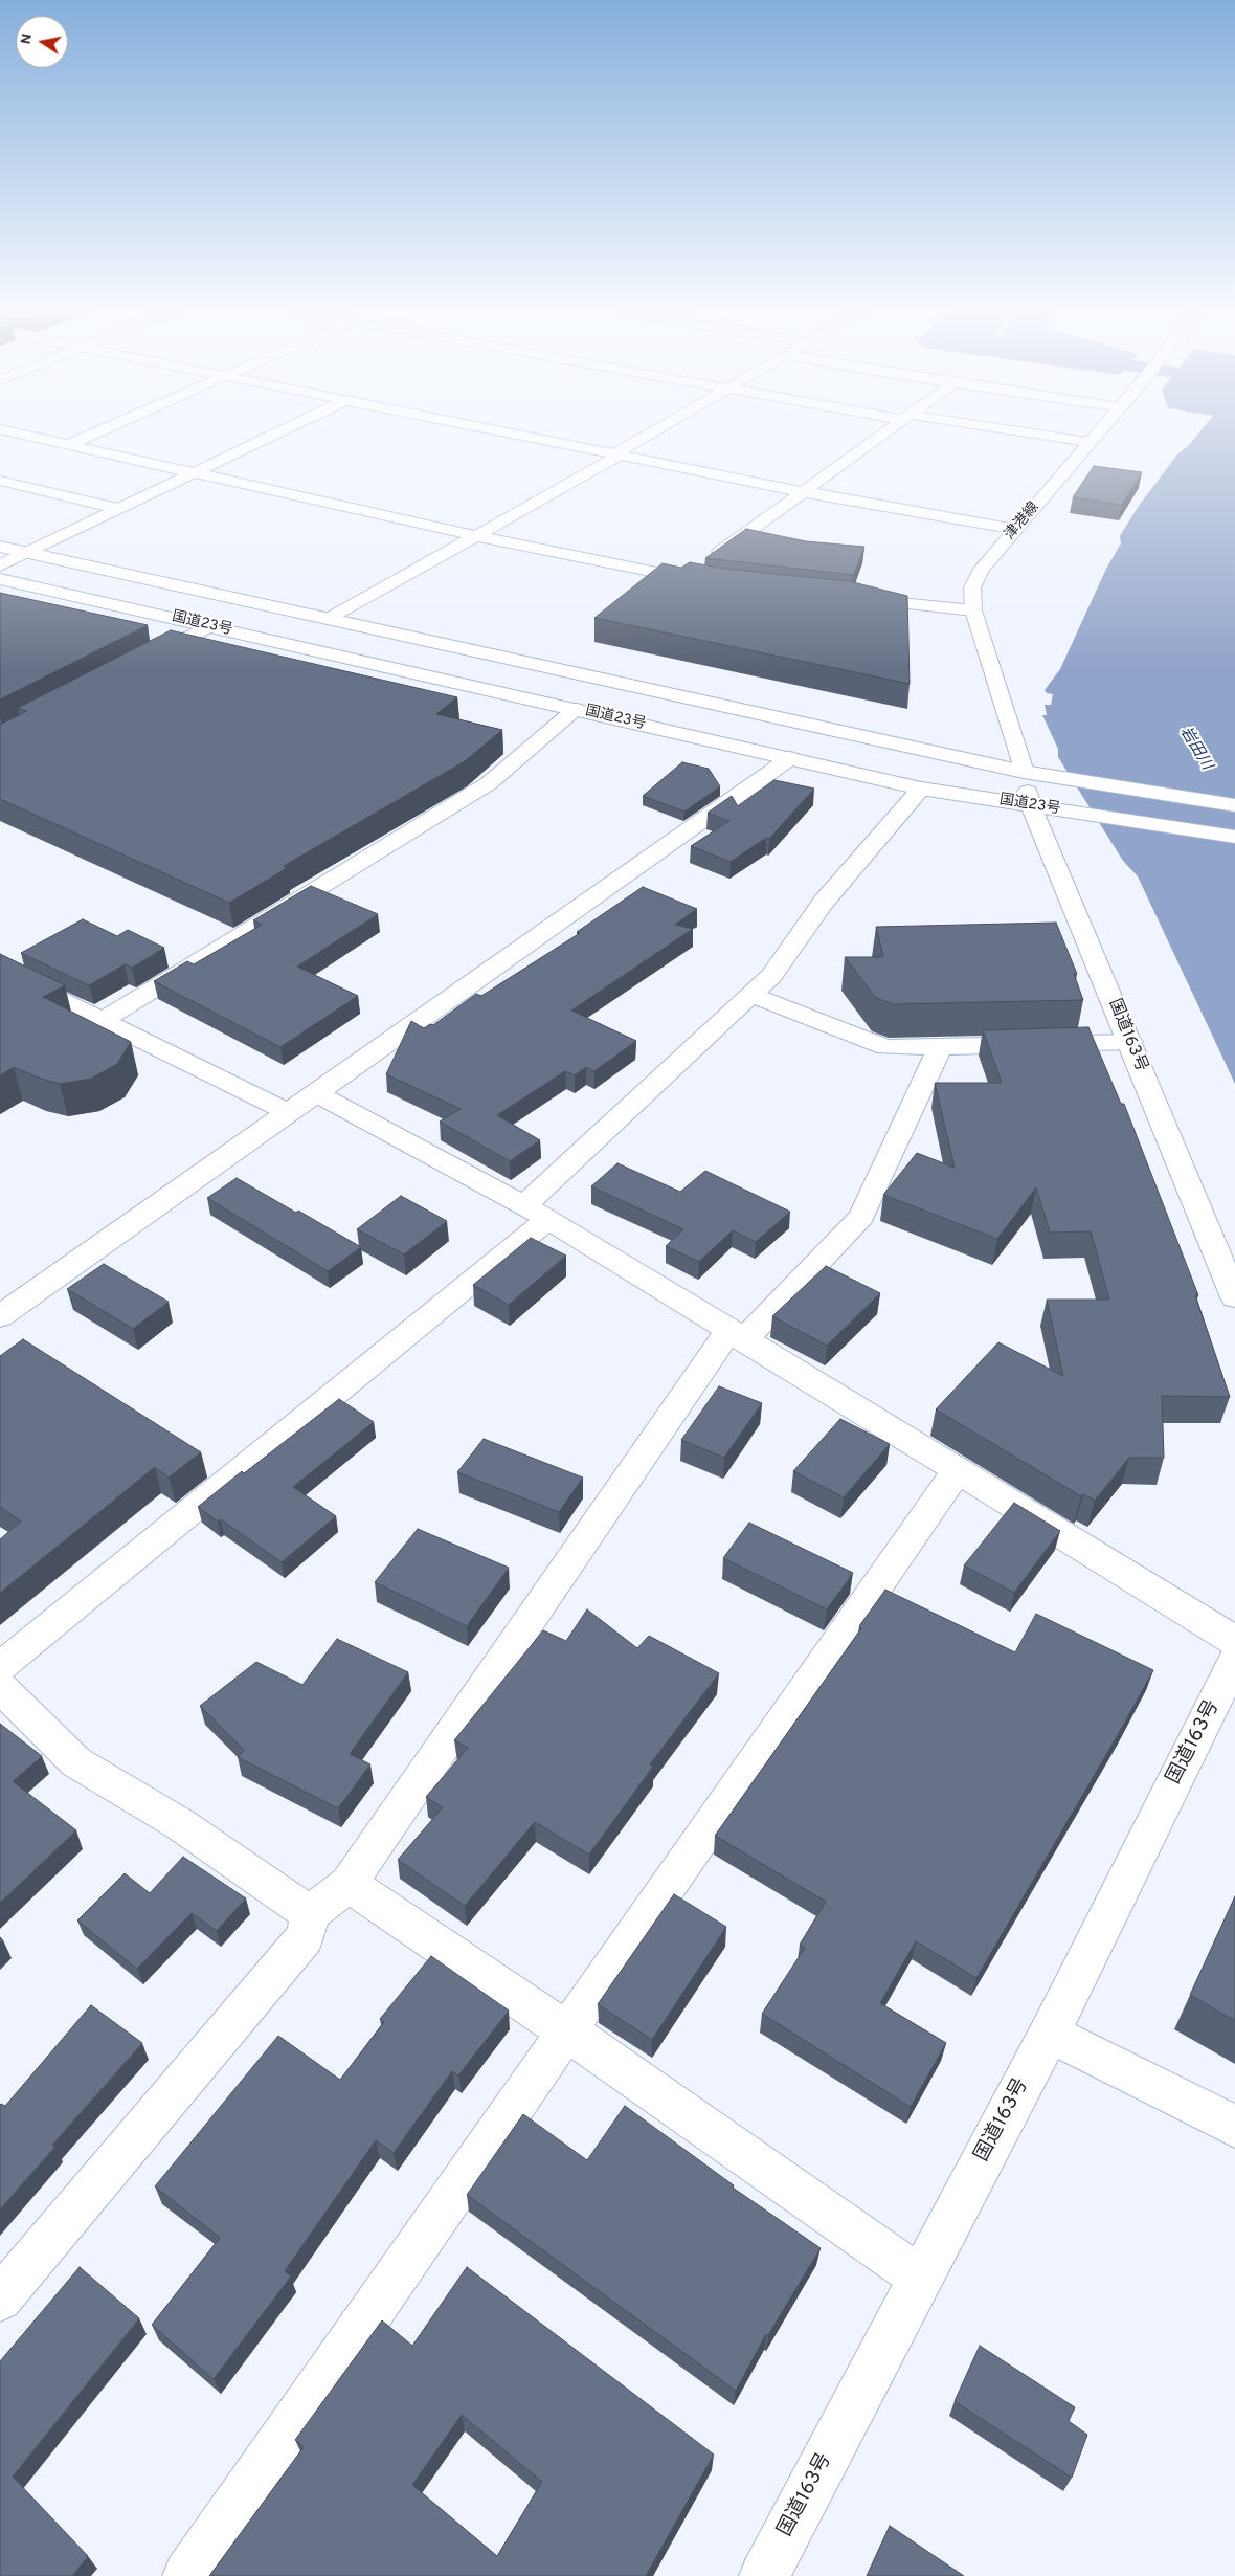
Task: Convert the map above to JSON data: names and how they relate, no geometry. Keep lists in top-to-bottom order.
{
  "streets": {
    "main road": ["津港線", "国道23号", "国道163号"]
  },
  "crossings": [
    ["津港線", "国道23号"],
    ["津港線", "国道163号"],
    ["国道23号", "国道163号"]
  ],
  "water": ["岩田川"],
  "north": "left"
}
